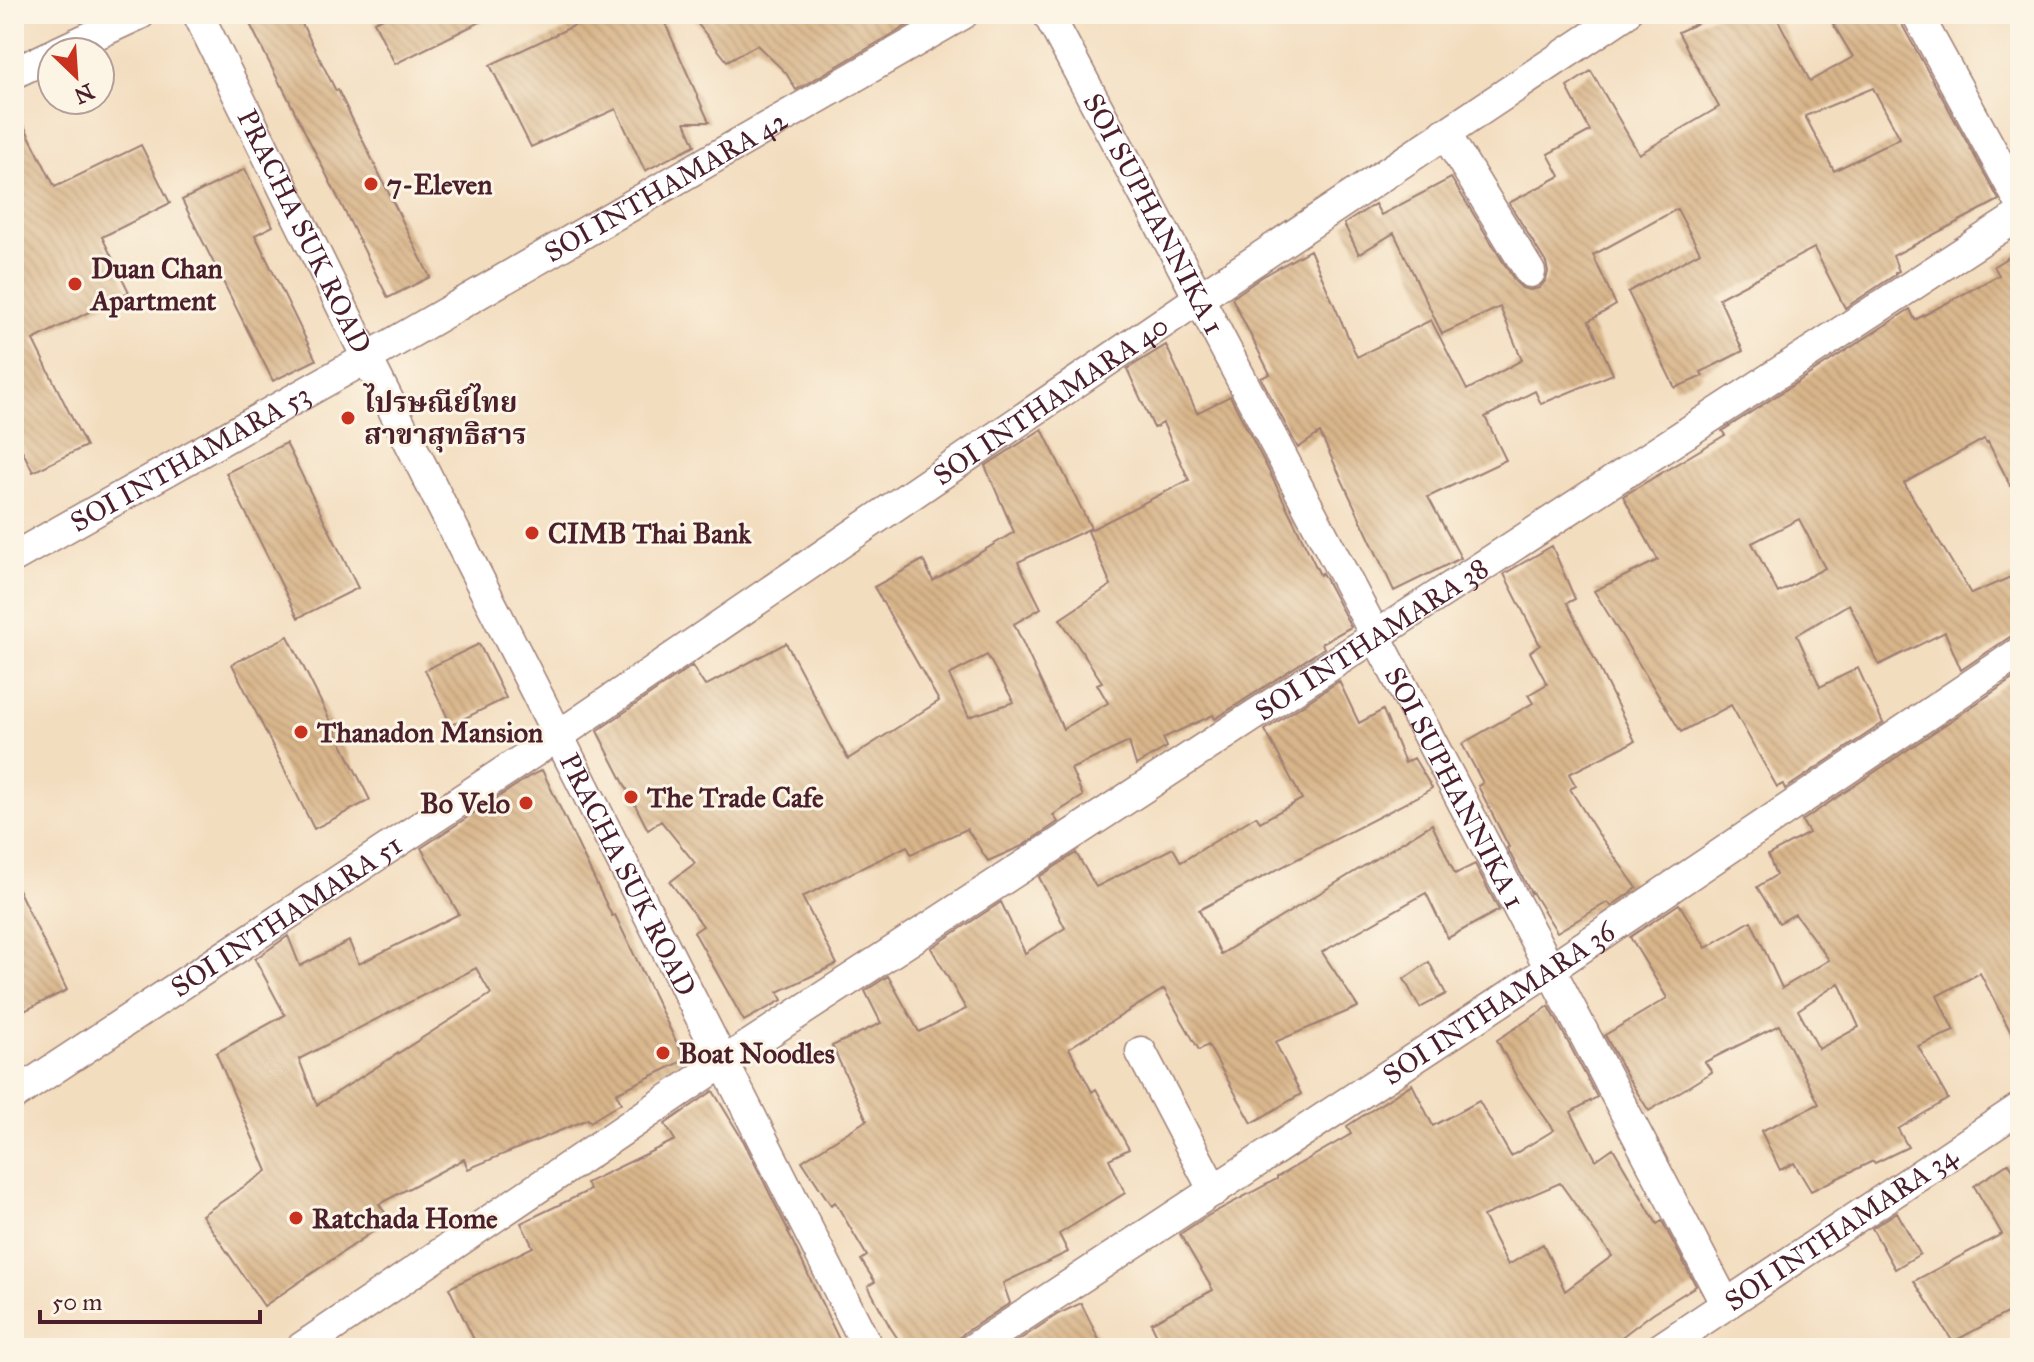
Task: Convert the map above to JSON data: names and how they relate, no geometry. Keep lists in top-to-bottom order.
{
  "streets": {
    "street": [
      "SOI INTHAMARA 42",
      "SOI SUPHANNIKA 1",
      "PRACHA SUK ROAD",
      "SOI INTHAMARA 40",
      "SOI INTHAMARA 53",
      "SOI INTHAMARA 38",
      "SOI INTHAMARA 51",
      "SOI INTHAMARA 36",
      "SOI INTHAMARA 34"
    ]
  },
  "crossings": [
    ["SOI INTHAMARA 42", "PRACHA SUK ROAD"],
    ["SOI INTHAMARA 42", "SOI INTHAMARA 53"],
    ["SOI SUPHANNIKA 1", "SOI INTHAMARA 40"],
    ["SOI SUPHANNIKA 1", "SOI INTHAMARA 38"],
    ["SOI SUPHANNIKA 1", "SOI INTHAMARA 36"],
    ["SOI SUPHANNIKA 1", "SOI INTHAMARA 34"],
    ["PRACHA SUK ROAD", "SOI INTHAMARA 40"],
    ["PRACHA SUK ROAD", "SOI INTHAMARA 53"],
    ["PRACHA SUK ROAD", "SOI INTHAMARA 38"],
    ["PRACHA SUK ROAD", "SOI INTHAMARA 51"],
    ["SOI INTHAMARA 40", "SOI INTHAMARA 51"]
  ],
  "places": [
    "7-Eleven",
    "Duan Chan Apartment",
    "ไปรษณีย์ไทย สาขาสุทธิสาร",
    "CIMB Thai Bank",
    "Thanadon Mansion",
    "The Trade Cafe",
    "Bo Velo",
    "Boat Noodles",
    "Ratchada Home"
  ],
  "scale_bar": "50 m",
  "north": "bottom right"
}
